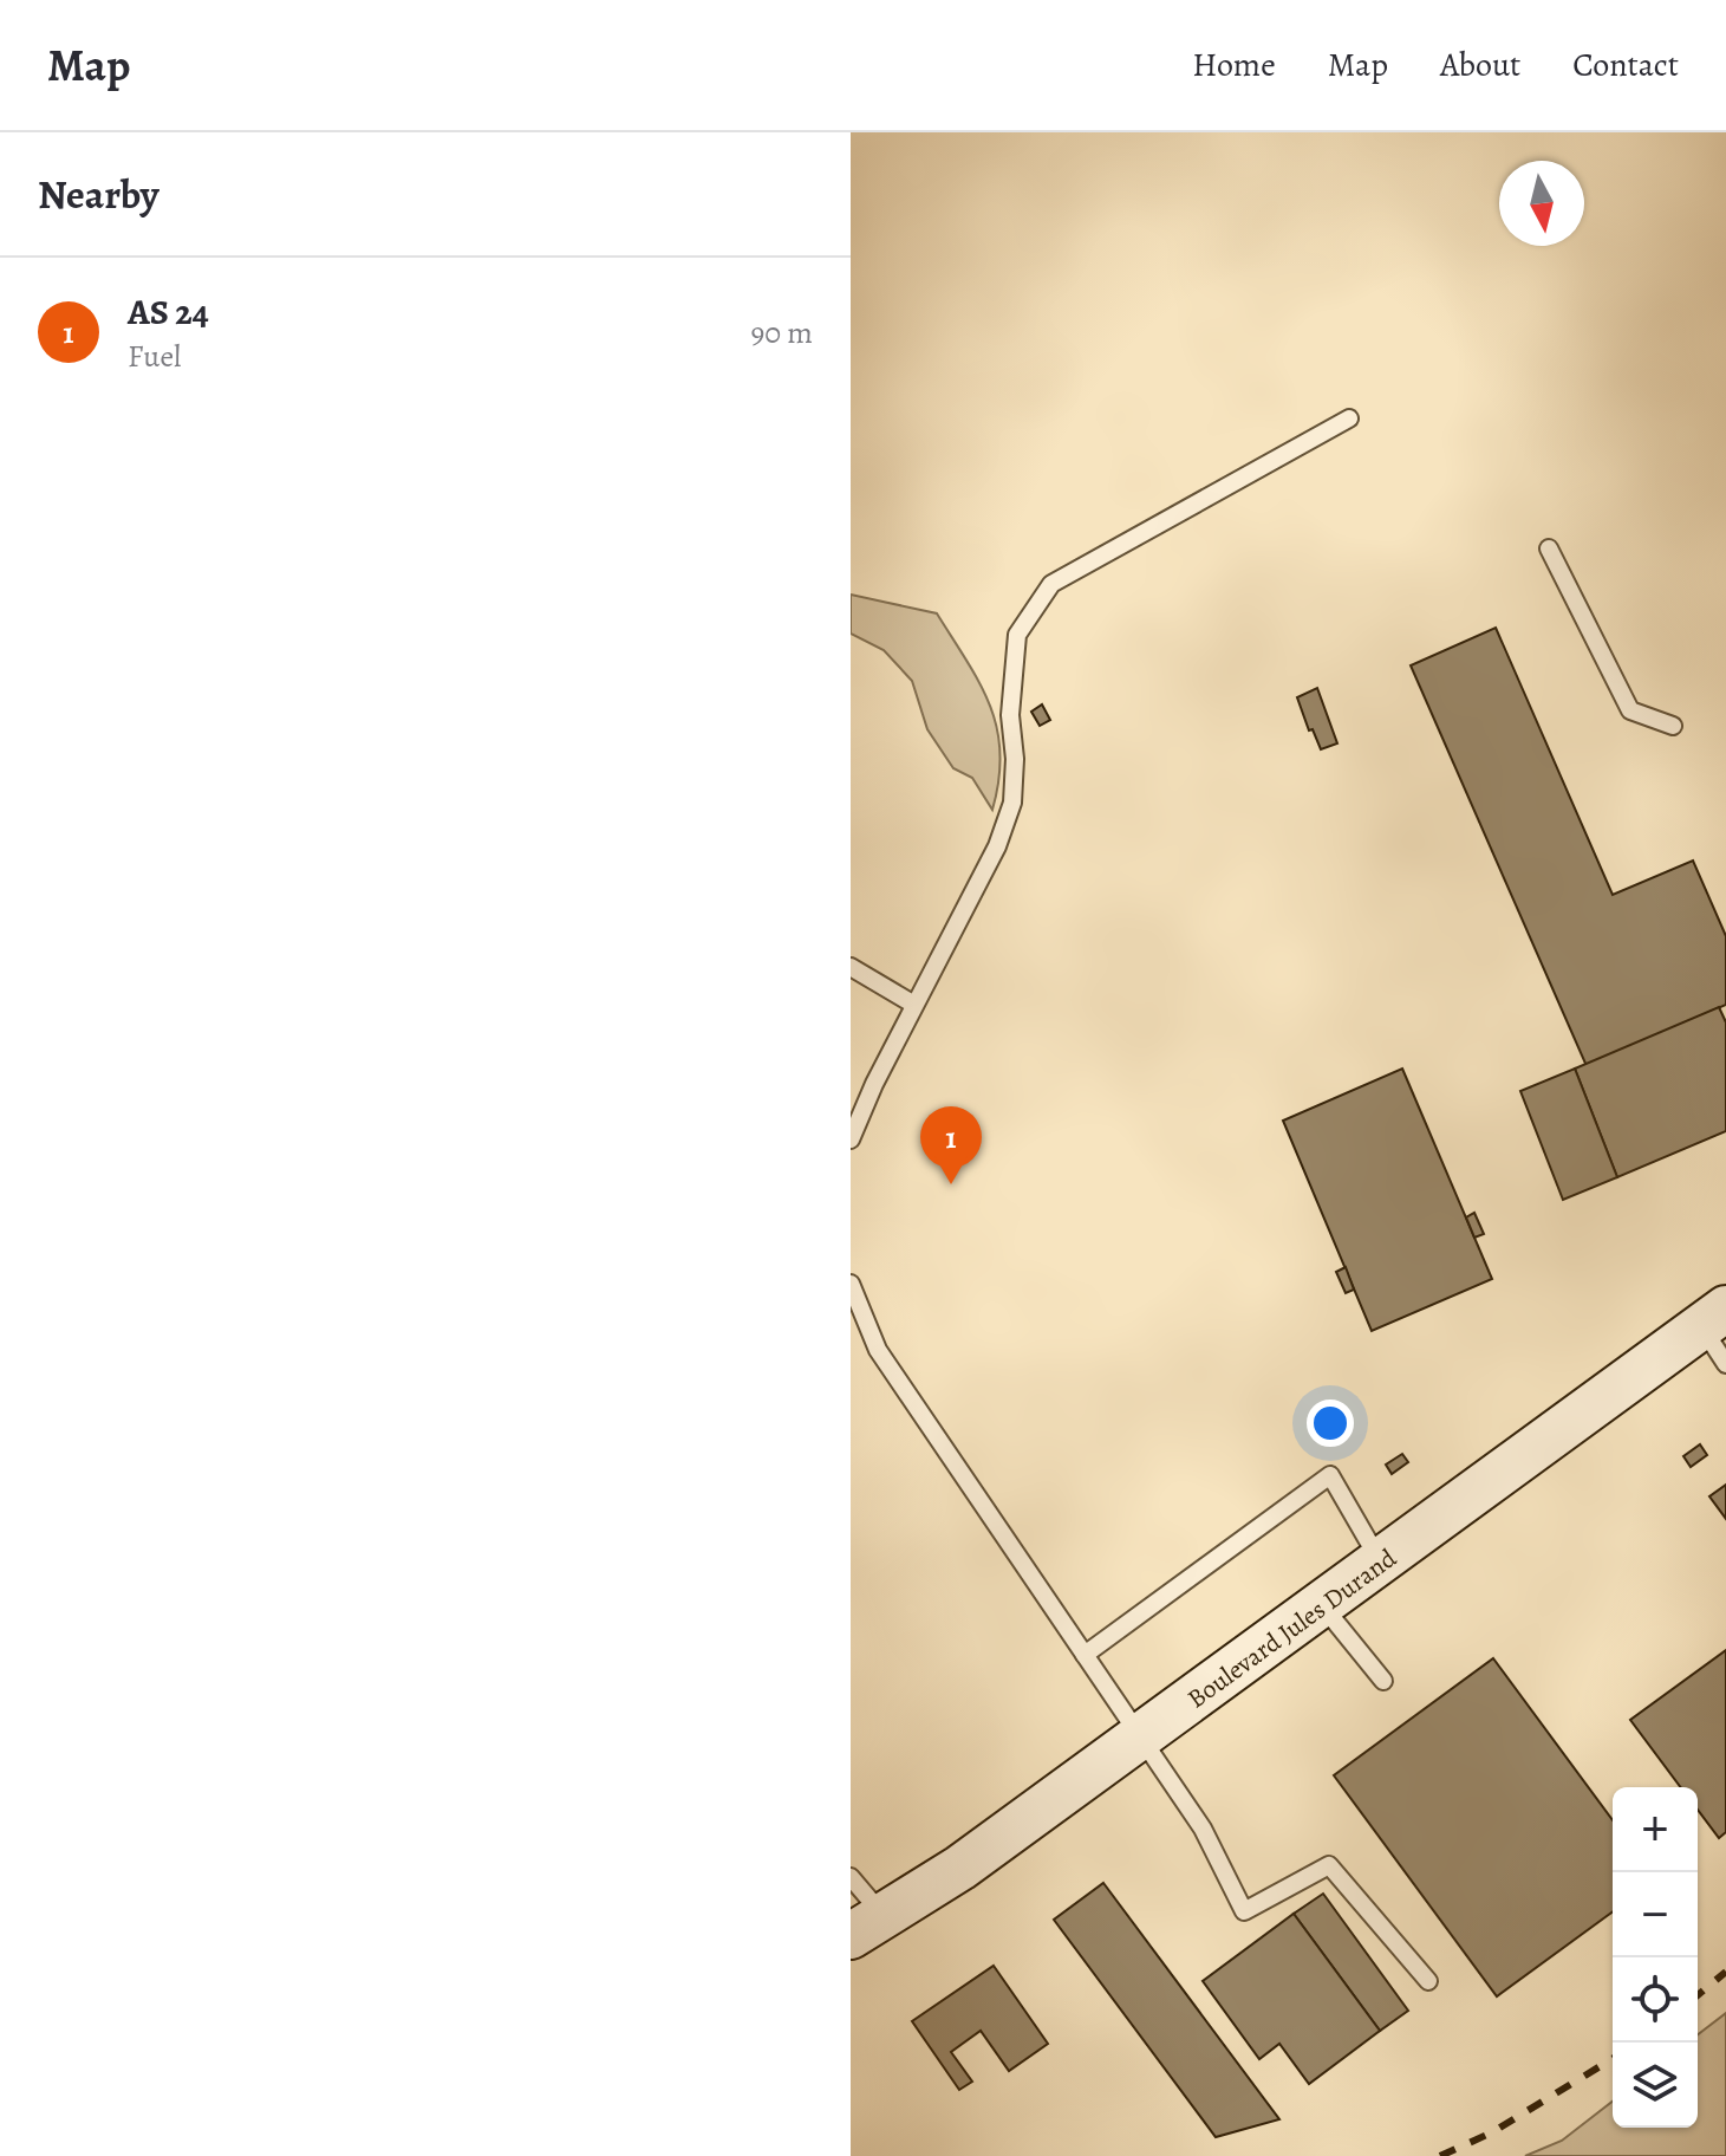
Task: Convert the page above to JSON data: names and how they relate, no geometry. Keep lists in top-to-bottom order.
{
  "streets": {
    "main road": ["Boulevard Jules Durand"]
  },
  "north": "bottom",
  "page": {
    "header": "Map",
    "nav": [
      "Home",
      "Map",
      "About",
      "Contact"
    ],
    "heading": "Nearby",
    "list": [
      {
        "mark": "1",
        "name": "AS 24",
        "note": "Fuel",
        "value": "90 m"
      }
    ],
    "pins": "1",
    "map_buttons": ["+", "−"]
  }
}
